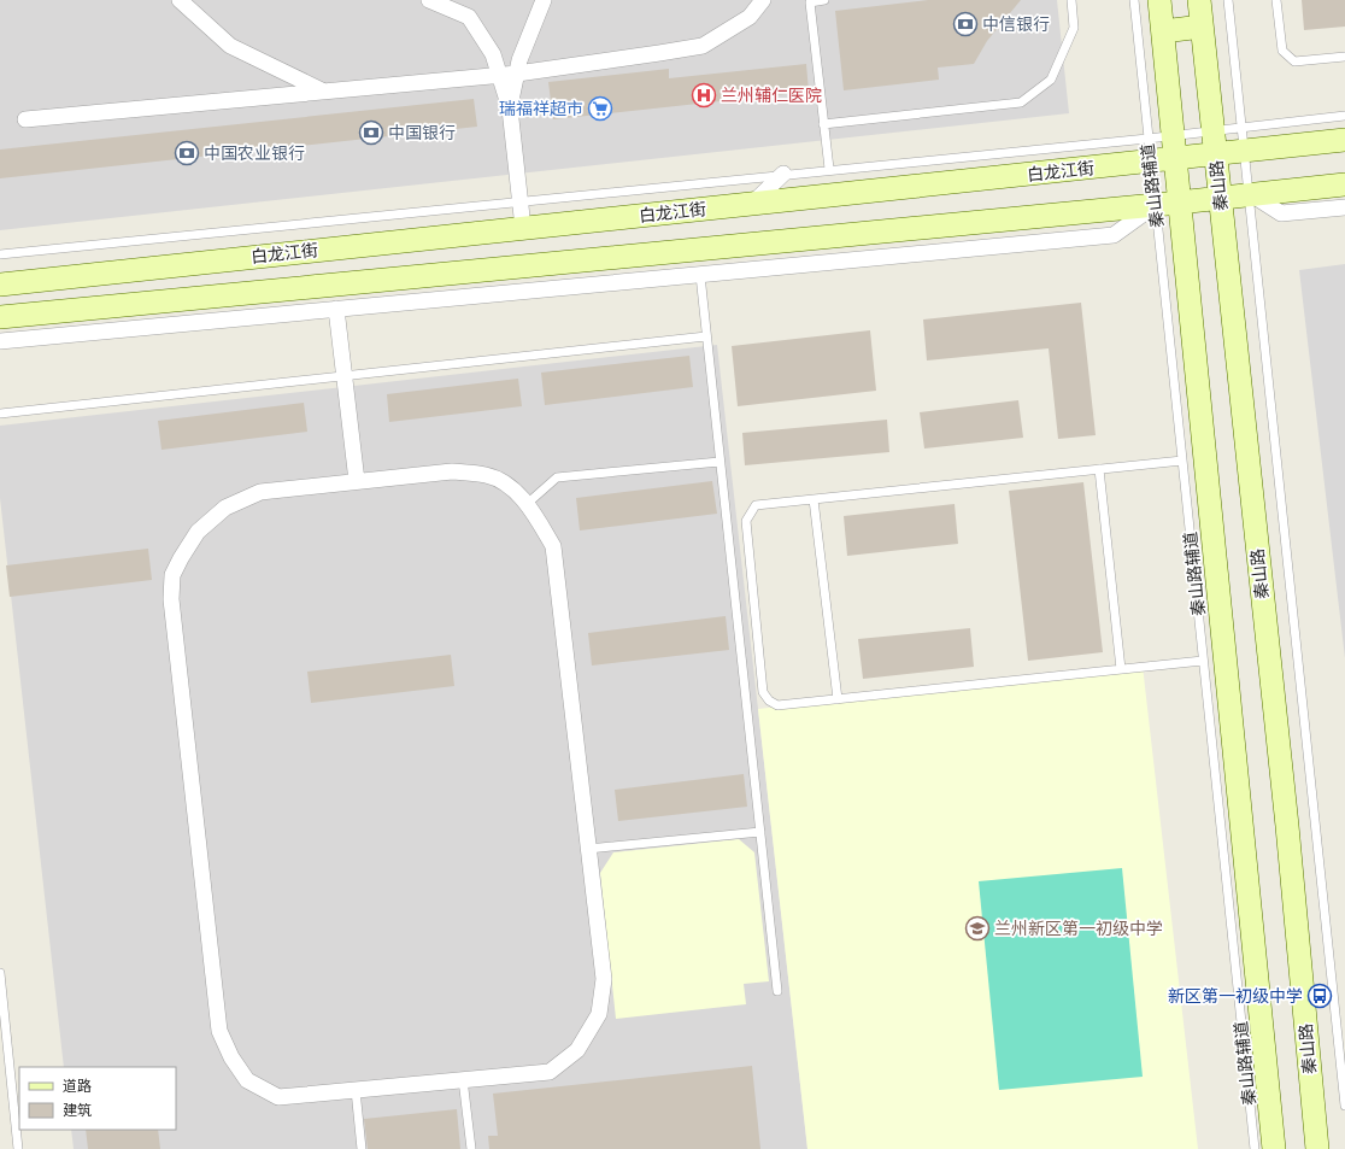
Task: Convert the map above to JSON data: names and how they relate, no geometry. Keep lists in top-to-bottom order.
{
  "streets": {
    "main road": ["白龙江街", "秦山路"],
    "lane": ["秦山路辅道"]
  },
  "crossings": [
    ["白龙江街", "秦山路辅道"],
    ["白龙江街", "秦山路"]
  ],
  "places": {
    "bank": ["中信银行", "中国银行", "中国农业银行"],
    "hospital": ["兰州辅仁医院"],
    "supermarket": ["瑞福祥超市"],
    "school or university": ["兰州新区第一初级中学"],
    "bus stop": ["新区第一初级中学"]
  },
  "legend": ["道路", "建筑"]
}
